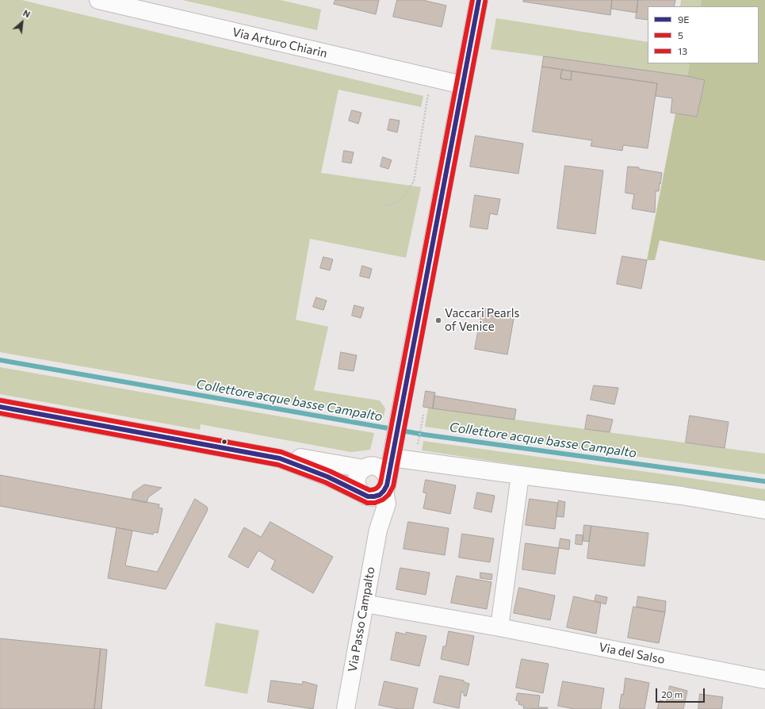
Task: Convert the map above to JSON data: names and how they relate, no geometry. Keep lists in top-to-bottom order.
{
  "streets": {
    "street": ["Via Arturo Chiarin", "Via Passo Campalto", "Via del Salso"]
  },
  "crossings": [
    ["Via Arturo Chiarin", "Via Passo Campalto"],
    ["Via Passo Campalto", "Via del Salso"]
  ],
  "water": ["Collettore acque basse Campalto"],
  "places": ["Vaccari Pearls of Venice"],
  "lines": ["transit line 9E", "transit line 13", "transit line 5"],
  "legend": ["9E", "5", "13"],
  "scale_bar": "20 m",
  "north": "top right"
}
